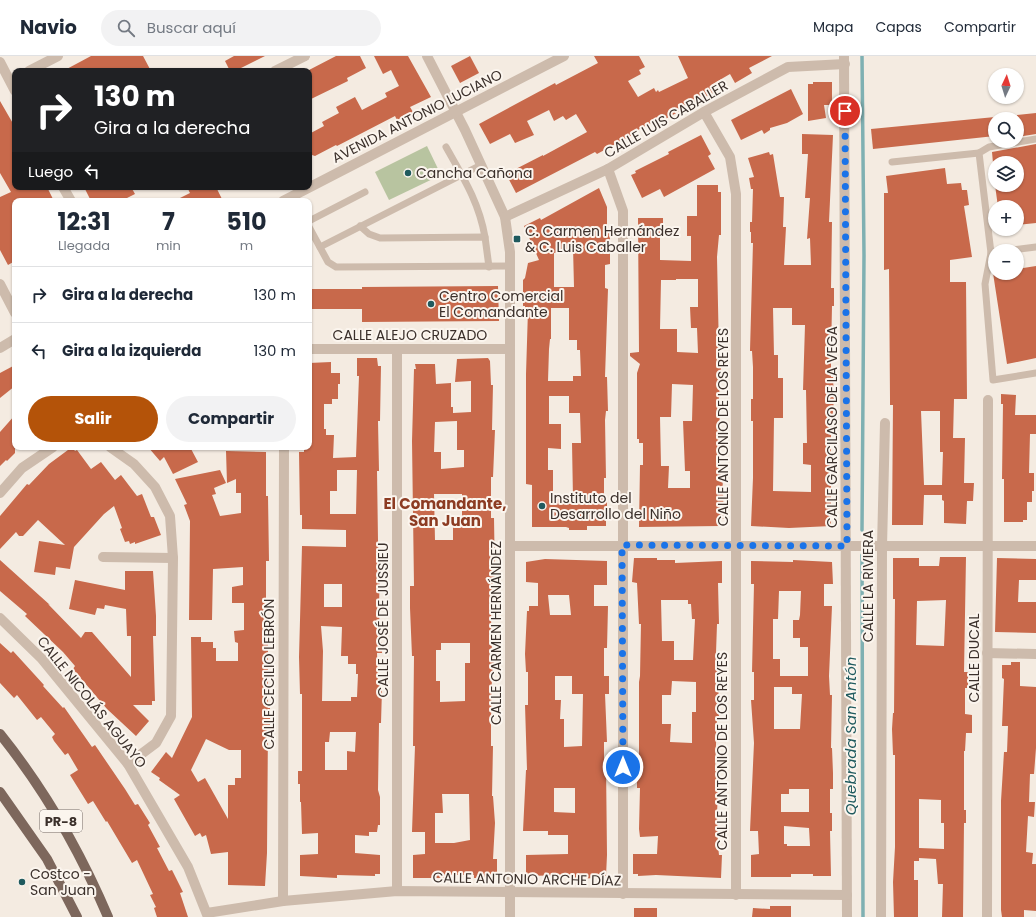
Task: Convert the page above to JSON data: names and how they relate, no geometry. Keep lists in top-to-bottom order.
{
  "streets": {
    "main road": ["PR-8"],
    "street": [
      "AVENIDA ANTONIO LUCIANO",
      "CALLE LUIS CABALLER",
      "CALLE ALEJO CRUZADO",
      "CALLE ANTONIO DE LOS REYES",
      "CALLE GARCILASO DE LA VEGA",
      "CALLE LA RIVIERA",
      "CALLE JOSÉ DE JUSSIEU",
      "CALLE CARMEN HERNÁNDEZ",
      "CALLE DUCAL",
      "CALLE CECILIO LEBRÓN",
      "CALLE NICOLÁS AGUAYO",
      "CALLE ANTONIO ARCHE DÍAZ"
    ]
  },
  "crossings": [
    ["AVENIDA ANTONIO LUCIANO", "CALLE CARMEN HERNÁNDEZ"],
    ["CALLE LUIS CABALLER", "CALLE ANTONIO DE LOS REYES"],
    ["CALLE LUIS CABALLER", "CALLE GARCILASO DE LA VEGA"],
    ["CALLE LUIS CABALLER", "CALLE CARMEN HERNÁNDEZ"],
    ["CALLE ALEJO CRUZADO", "CALLE JOSÉ DE JUSSIEU"],
    ["CALLE ALEJO CRUZADO", "CALLE CARMEN HERNÁNDEZ"],
    ["CALLE ANTONIO DE LOS REYES", "CALLE ANTONIO ARCHE DÍAZ"],
    ["CALLE GARCILASO DE LA VEGA", "CALLE ANTONIO ARCHE DÍAZ"],
    ["CALLE JOSÉ DE JUSSIEU", "CALLE ANTONIO ARCHE DÍAZ"],
    ["CALLE CARMEN HERNÁNDEZ", "CALLE ANTONIO ARCHE DÍAZ"],
    ["CALLE CECILIO LEBRÓN", "CALLE ANTONIO ARCHE DÍAZ"],
    ["CALLE NICOLÁS AGUAYO", "CALLE ANTONIO ARCHE DÍAZ"]
  ],
  "districts": ["El Comandante, San Juan"],
  "water": ["Quebrada San Antón"],
  "places": {
    "other": [
      "Cancha Cañona",
      "Centro Comercial El Comandante",
      "Instituto del Desarrollo del Niño",
      "Costco - San Juan"
    ],
    "transit": ["C. Carmen Hernández & C. Luis Caballer"]
  },
  "north": "top",
  "page": {
    "header": "Navio",
    "search": "Buscar aquí",
    "nav": ["Mapa", "Capas", "Compartir"],
    "map_buttons": ["+", "−"],
    "turn": ["130 m", "Gira a la derecha"],
    "then": "Luego",
    "eta": [
      "12:31",
      "Llegada",
      "7",
      "min",
      "510",
      "m"
    ],
    "list": [
      {
        "name": "Gira a la derecha",
        "value": "130 m"
      },
      {
        "name": "Gira a la izquierda",
        "value": "130 m"
      }
    ],
    "buttons": ["Salir", "Compartir"]
  }
}
